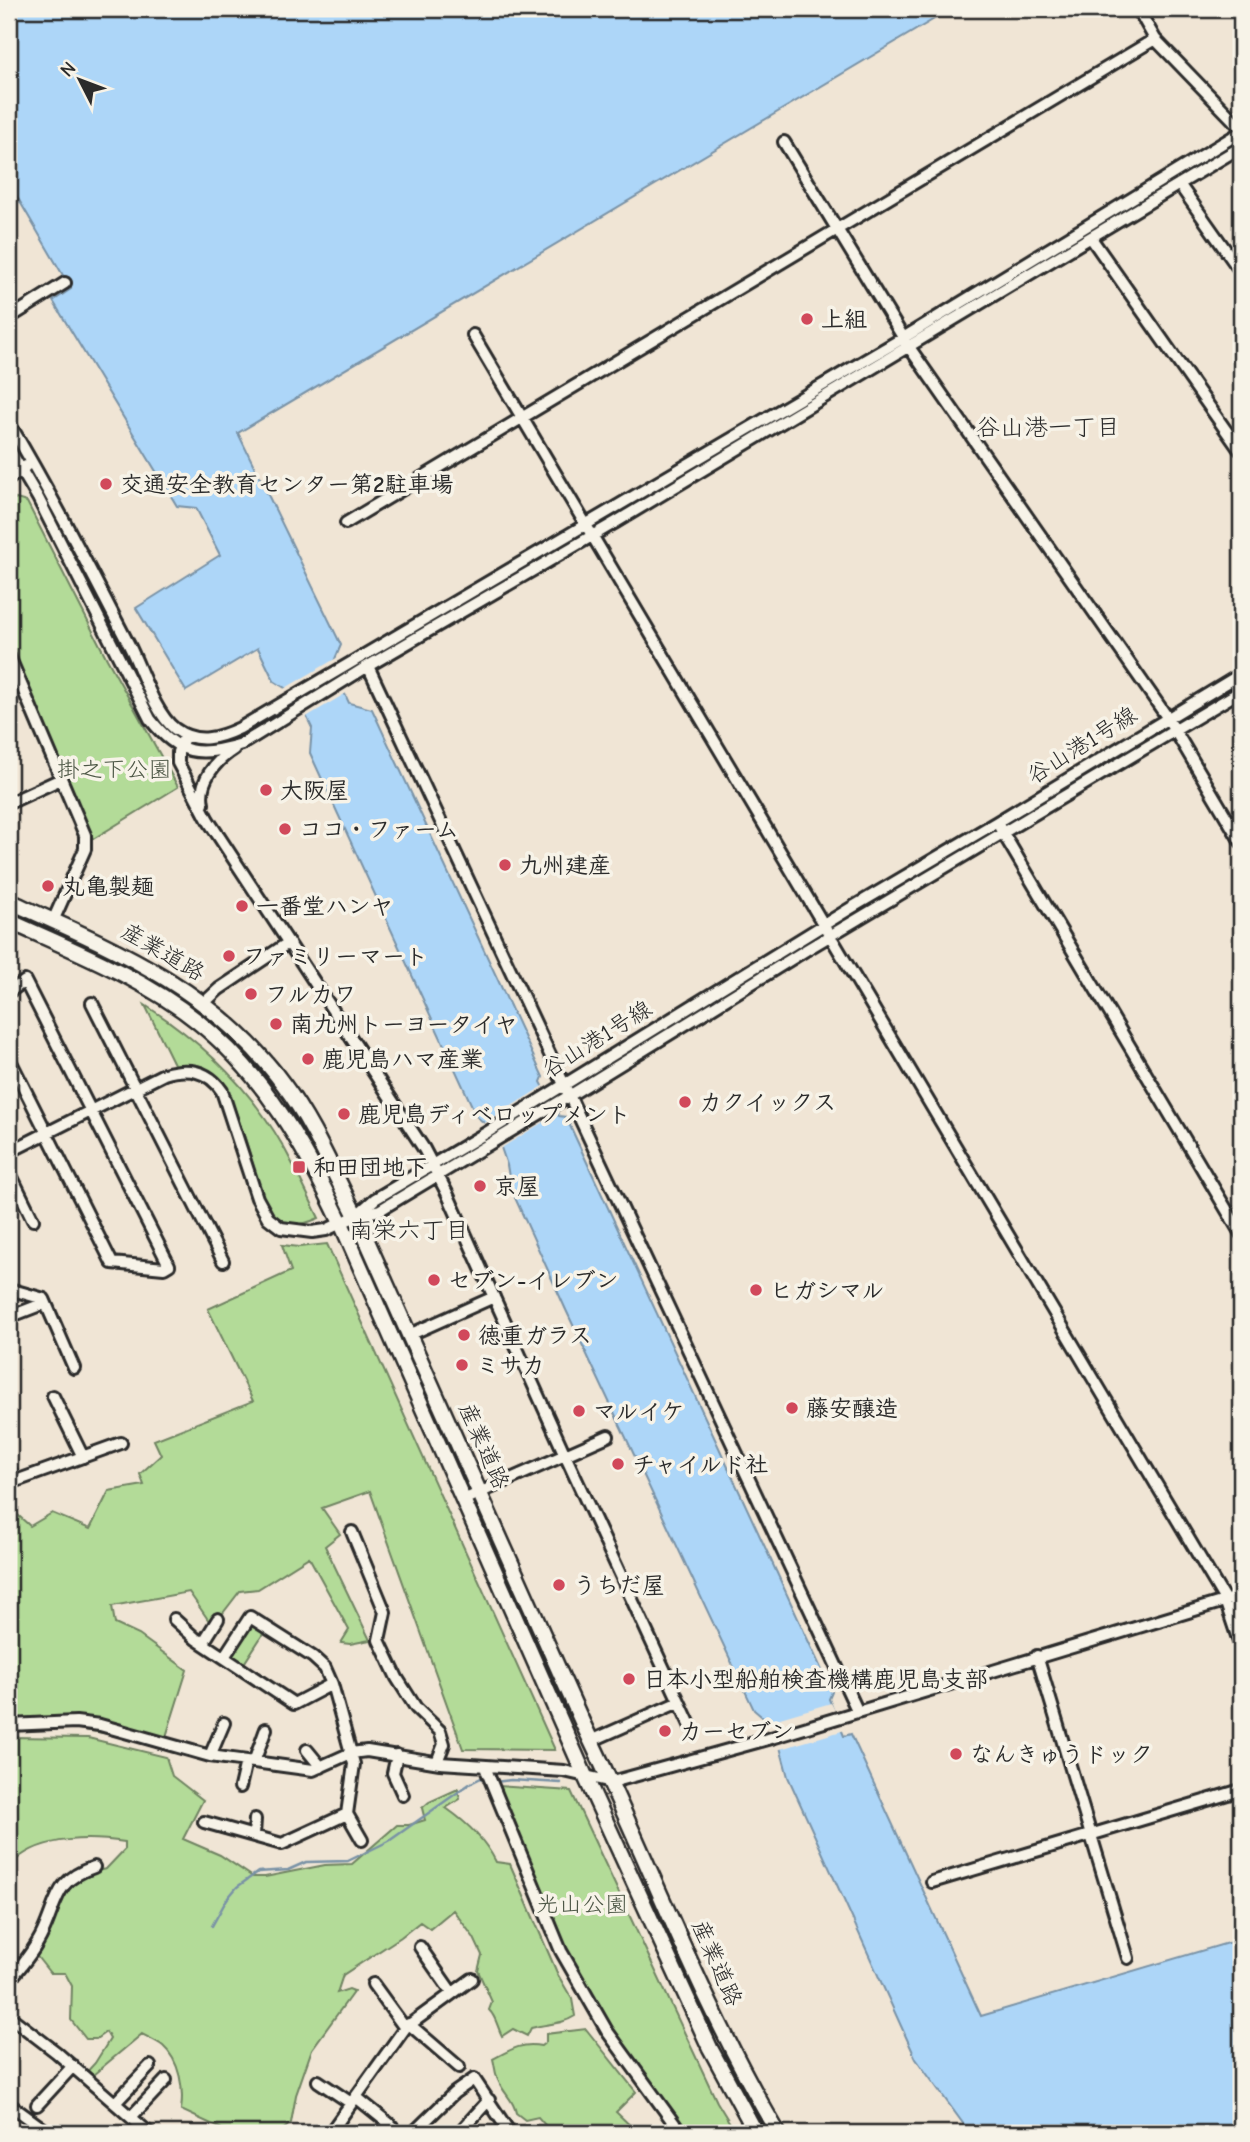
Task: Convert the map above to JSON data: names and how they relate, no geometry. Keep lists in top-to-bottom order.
{
  "streets": {
    "main road": ["産業道路"],
    "street": ["谷山港1号線"]
  },
  "crossings": [
    ["谷山港1号線", "産業道路"]
  ],
  "districts": ["谷山港一丁目", "南栄六丁目"],
  "parks": ["掛之下公園", "光山公園"],
  "places": {
    "other": [
      "上組",
      "交通安全教育センター第2駐車場",
      "大阪屋",
      "ココ・ファーム",
      "九州建産",
      "丸亀製麺",
      "一番堂ハンヤ",
      "ファミリーマート",
      "フルカワ",
      "南九州トーヨータイヤ",
      "鹿児島ハマ産業",
      "カクイックス",
      "鹿児島ディベロップメント",
      "京屋",
      "セブン-イレブン",
      "ヒガシマル",
      "徳重ガラス",
      "ミサカ",
      "藤安醸造",
      "マルイケ",
      "チャイルド社",
      "うちだ屋",
      "日本小型船舶検査機構鹿児島支部",
      "カーセブン",
      "なんきゅうドック"
    ],
    "transit": ["和田団地下"]
  },
  "north": "top left"
}
